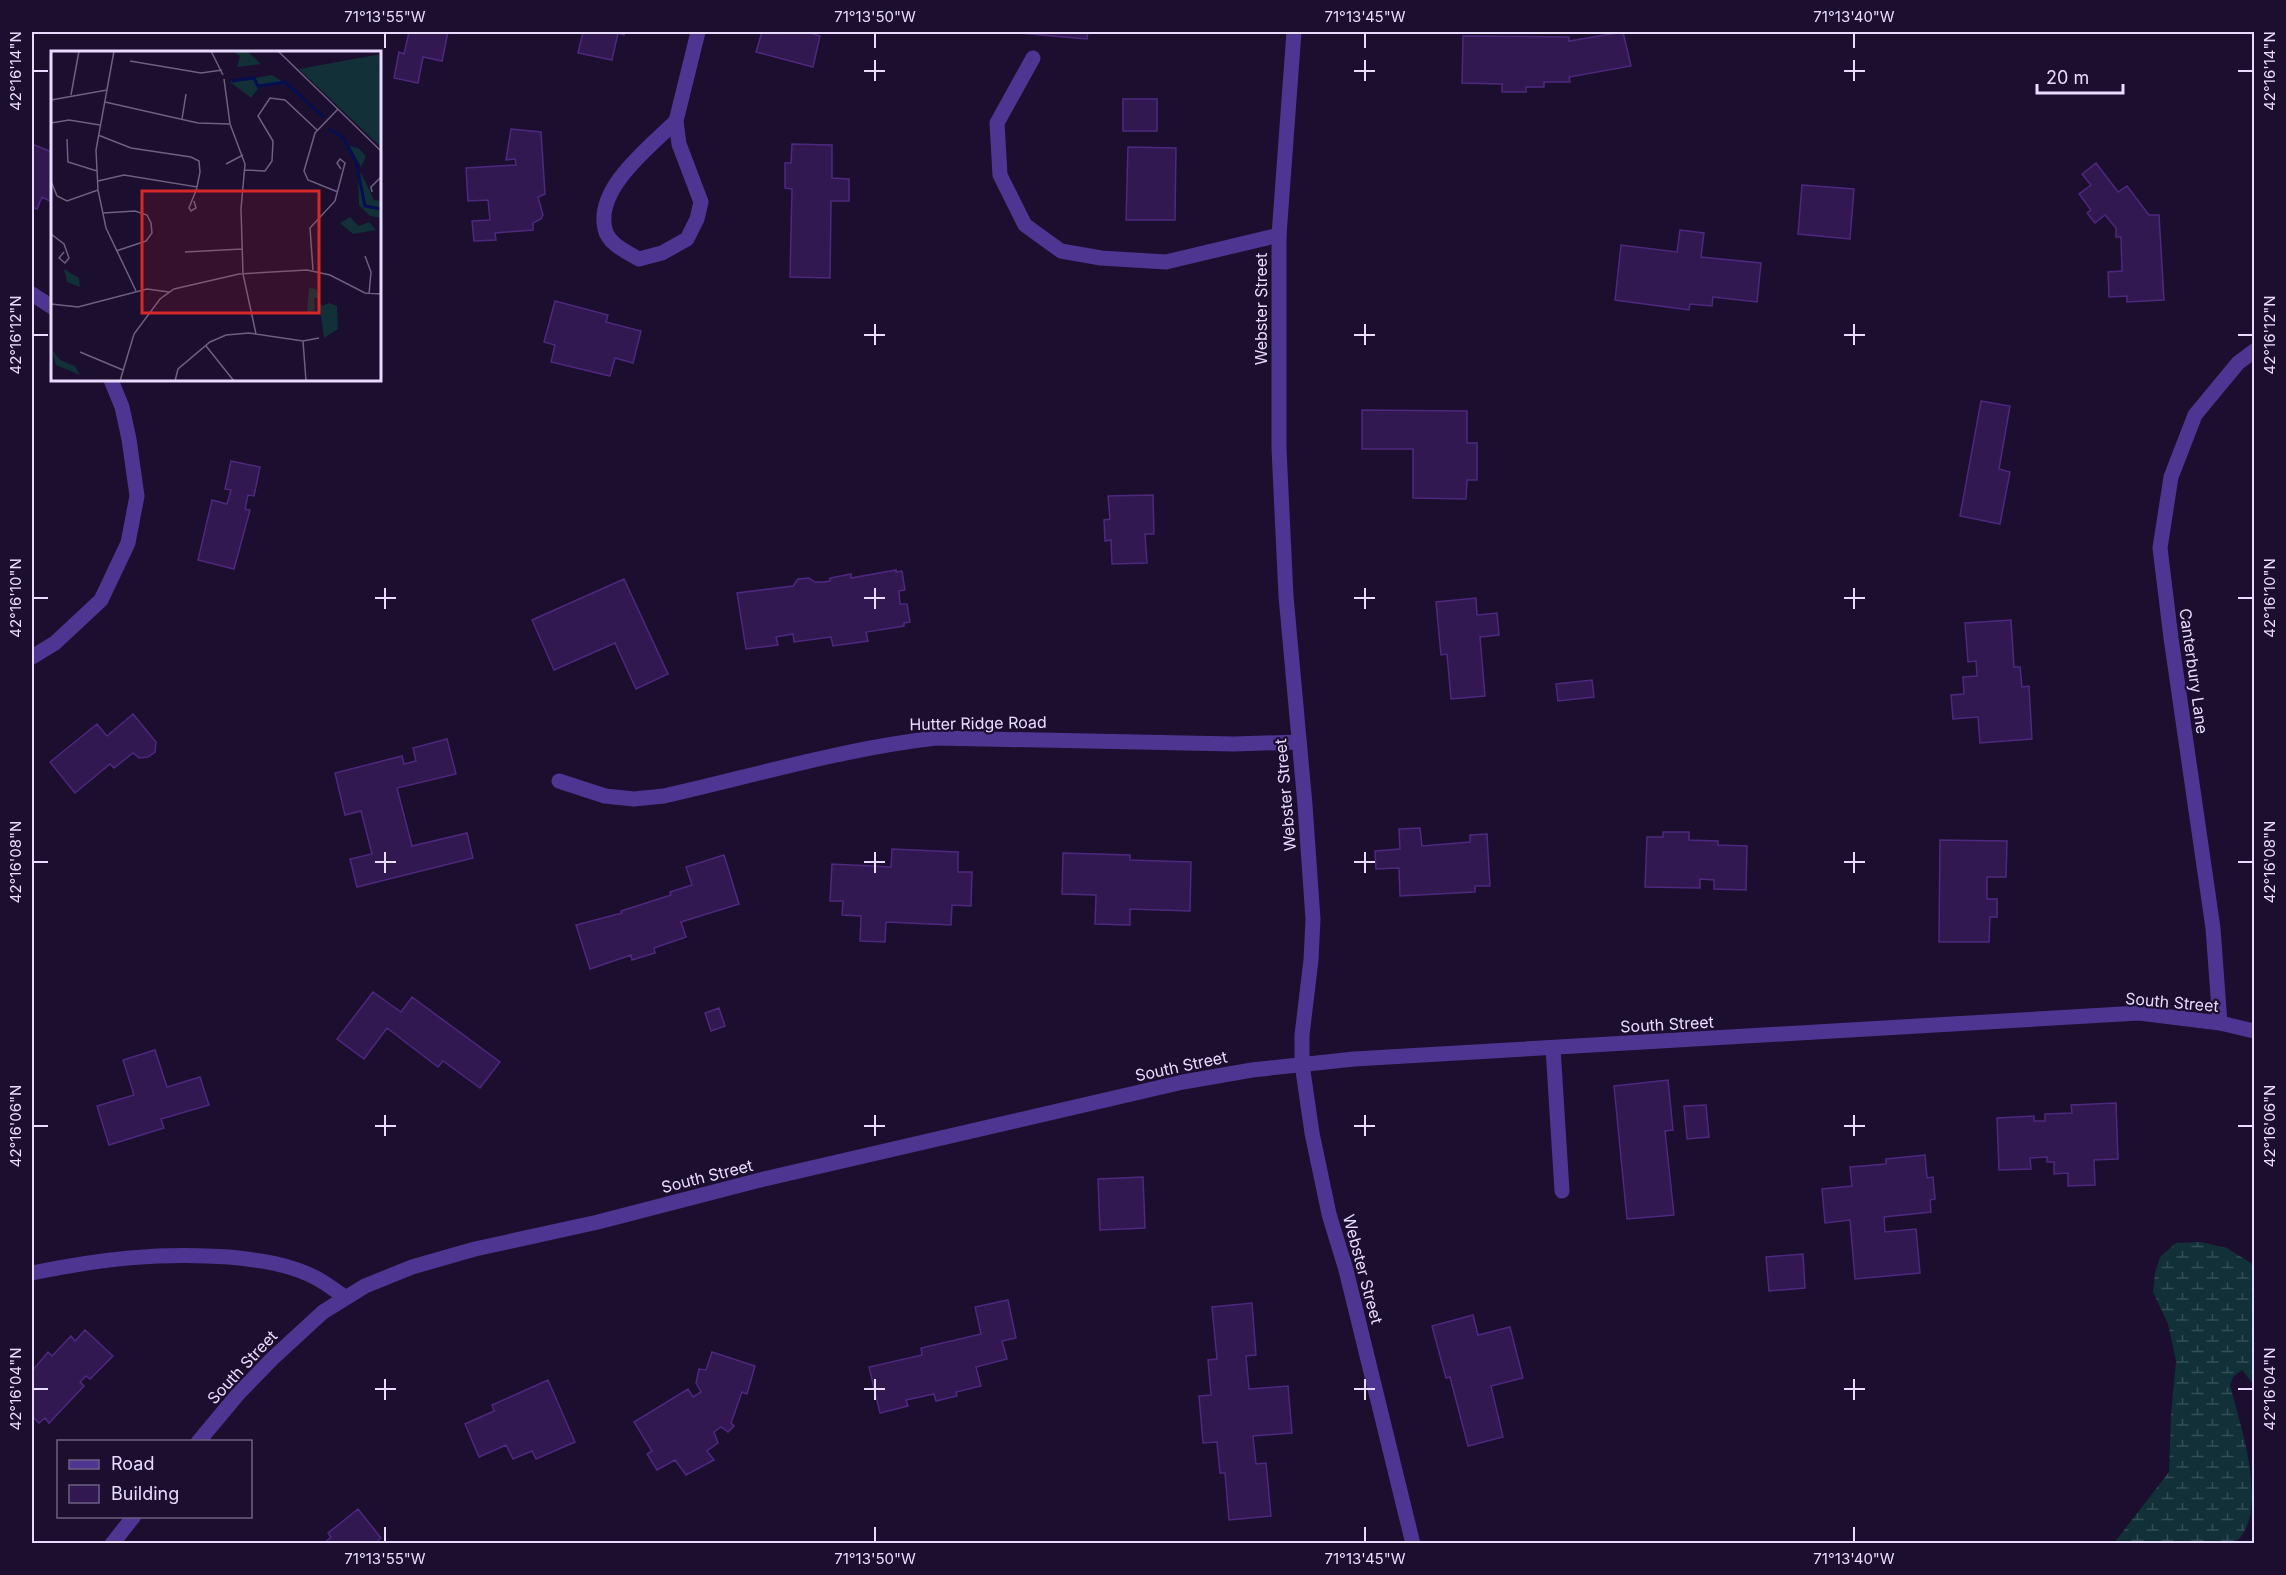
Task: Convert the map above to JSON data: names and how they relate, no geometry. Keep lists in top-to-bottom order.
{
  "streets": {
    "street": [
      "Webster Street",
      "Canterbury Lane",
      "Hutter Ridge Road",
      "South Street"
    ]
  },
  "crossings": [
    ["Webster Street", "Hutter Ridge Road"],
    ["Webster Street", "South Street"],
    ["Canterbury Lane", "South Street"]
  ],
  "legend": ["Road", "Building"],
  "scale_bar": "20 m",
  "coordinates": [
    "71°13'55\"W",
    "71°13'50\"W",
    "71°13'45\"W",
    "71°13'40\"W",
    "42°16'14\"N",
    "42°16'12\"N",
    "42°16'10\"N",
    "42°16'08\"N",
    "42°16'06\"N",
    "42°16'04\"N"
  ]
}
